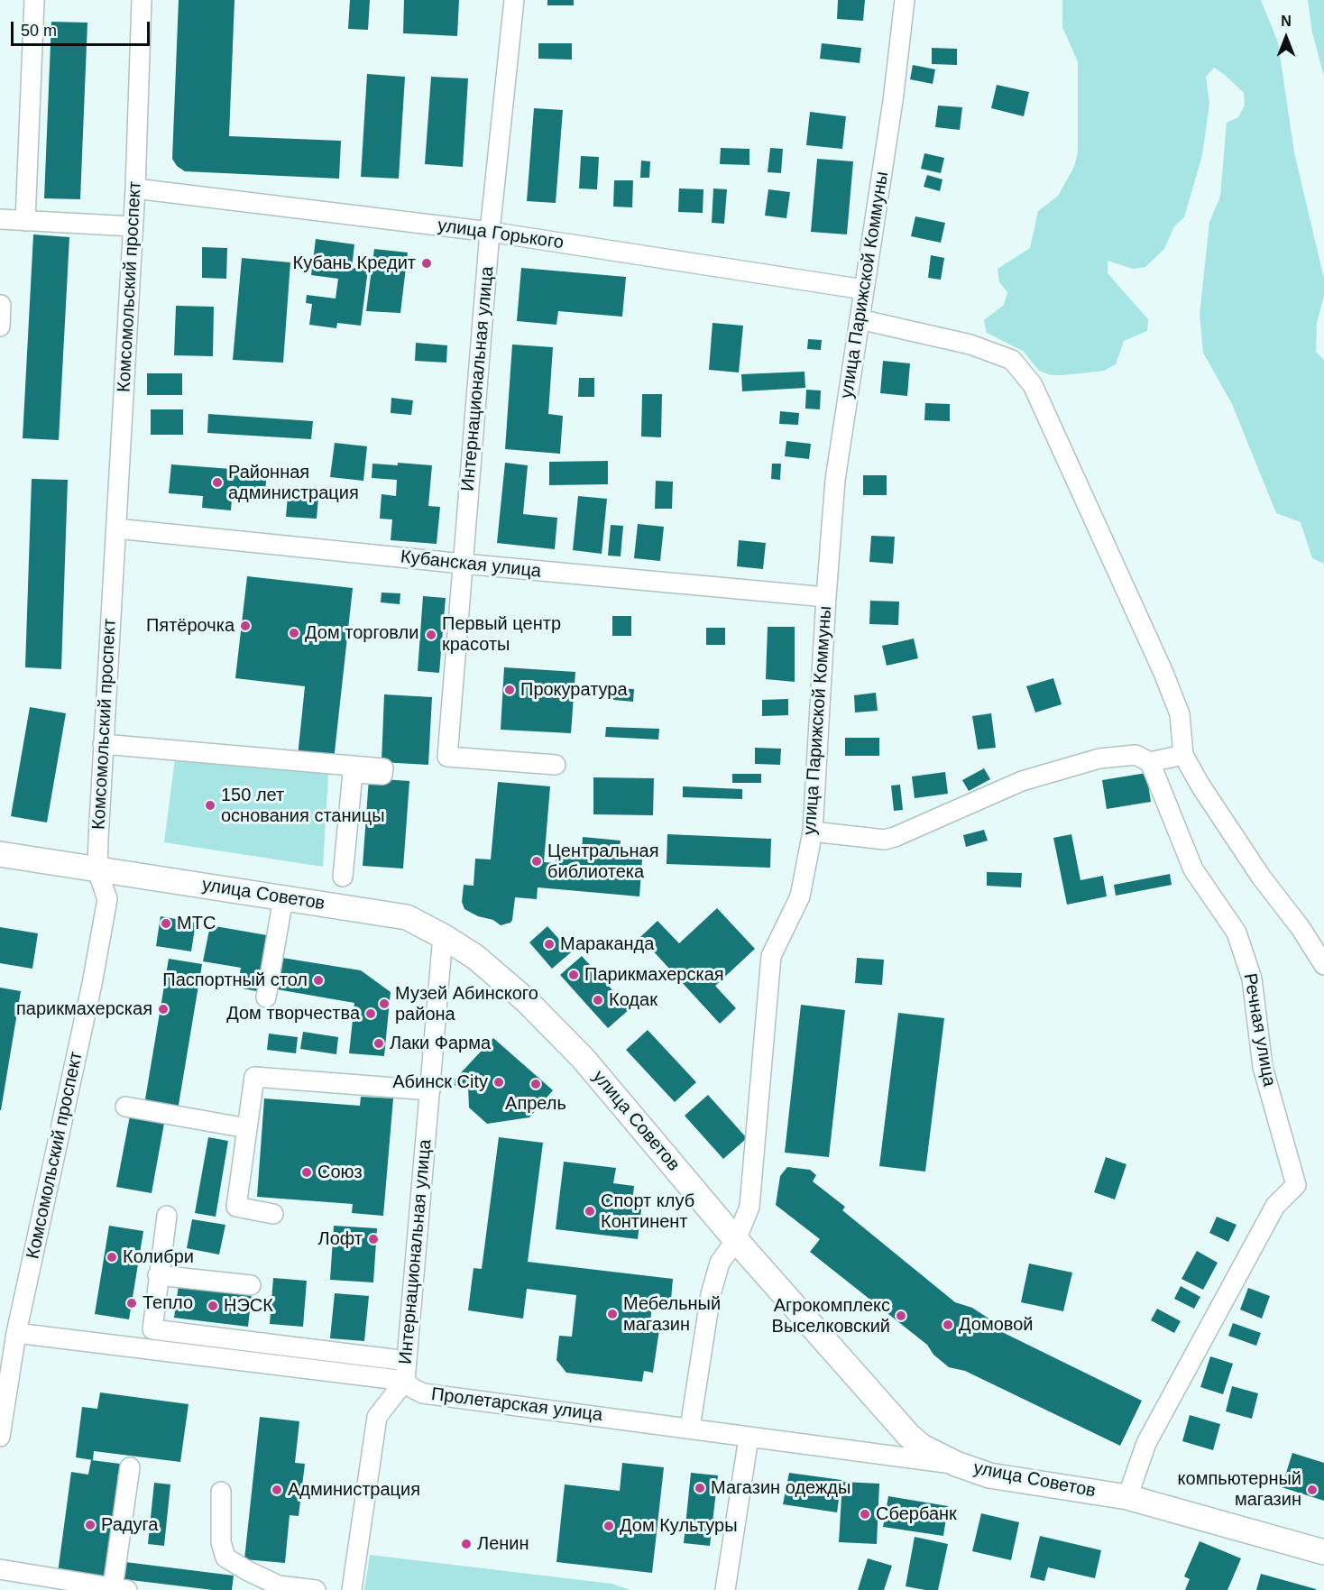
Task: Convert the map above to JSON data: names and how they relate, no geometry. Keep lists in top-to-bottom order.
{
  "streets": {
    "main road": ["улица Советов"],
    "street": [
      "улица Горького",
      "улица Парижской Коммуны",
      "Комсомольский проспект",
      "Интернациональная улица",
      "Кубанская улица",
      "Речная улица",
      "Пролетарская улица"
    ]
  },
  "crossings": [
    ["улица Горького", "улица Парижской Коммуны"],
    ["улица Горького", "Комсомольский проспект"],
    ["улица Горького", "Интернациональная улица"],
    ["улица Парижской Коммуны", "Кубанская улица"],
    ["улица Парижской Коммуны", "улица Советов"],
    ["улица Парижской Коммуны", "Пролетарская улица"],
    ["Комсомольский проспект", "Кубанская улица"],
    ["Комсомольский проспект", "улица Советов"],
    ["Комсомольский проспект", "Пролетарская улица"],
    ["Интернациональная улица", "Кубанская улица"],
    ["Интернациональная улица", "улица Советов"],
    ["Интернациональная улица", "Пролетарская улица"],
    ["улица Советов", "Речная улица"],
    ["улица Советов", "Пролетарская улица"]
  ],
  "places": [
    "Кубань Кредит",
    "Районная администрация",
    "Пятёрочка",
    "Дом торговли",
    "Первый центр красоты",
    "Прокуратура",
    "150 лет основания станицы",
    "Центральная библиотека",
    "МТС",
    "Мараканда",
    "Парикмахерская",
    "Паспортный стол",
    "Кодак",
    "Музей Абинского района",
    "парикмахерская",
    "Дом творчества",
    "Лаки Фарма",
    "Абинск City",
    "Апрель",
    "Союз",
    "Спорт клуб Континент",
    "Лофт",
    "Колибри",
    "Тепло",
    "НЭСК",
    "Мебельный магазин",
    "Агрокомплекс Выселковский",
    "Домовой",
    "Магазин одежды",
    "Администрация",
    "компьютерный магазин",
    "Сбербанк",
    "Радуга",
    "Дом Культуры",
    "Ленин"
  ],
  "scale_bar": "50 m",
  "north": "top"
}
